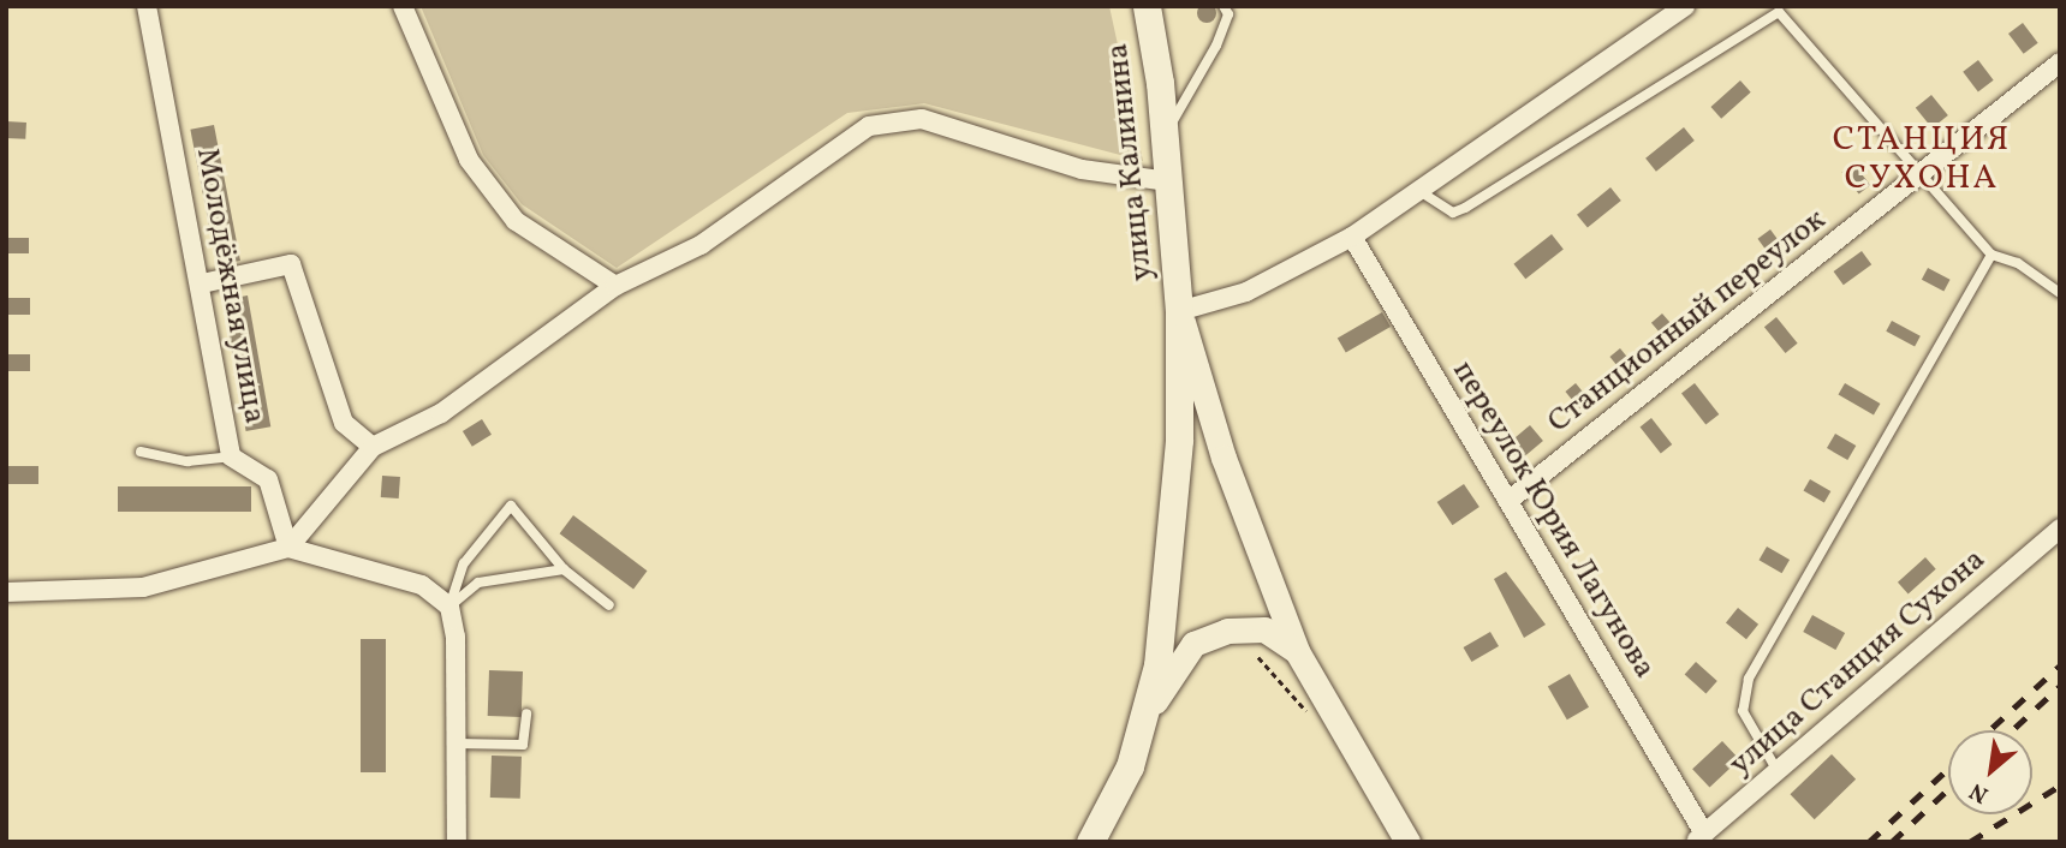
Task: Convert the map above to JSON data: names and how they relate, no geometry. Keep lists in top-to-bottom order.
{
  "streets": {
    "main road": ["улица Калинина"],
    "street": [
      "Молодёжная улица",
      "Станционный переулок",
      "переулок Юрия Лагунова",
      "улица Станция Сухона"
    ]
  },
  "crossings": [
    ["Станционный переулок", "переулок Юрия Лагунова"],
    ["переулок Юрия Лагунова", "улица Станция Сухона"]
  ],
  "districts": ["СТАНЦИЯ СУХОНА"],
  "north": "bottom left"
}
